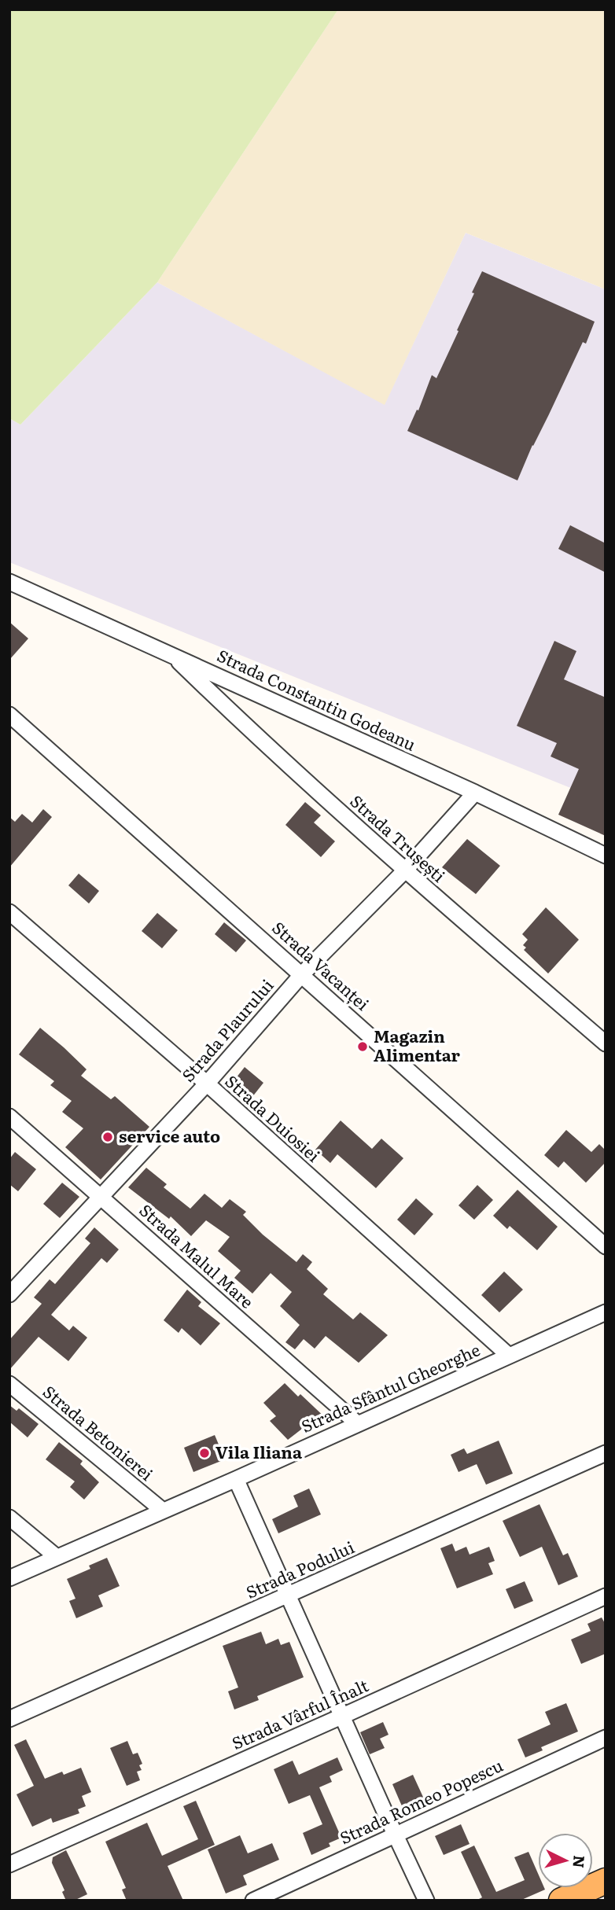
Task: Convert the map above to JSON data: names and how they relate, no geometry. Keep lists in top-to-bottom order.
{
  "streets": {
    "street": [
      "Strada Constantin Godeanu",
      "Strada Trușești",
      "Strada Vacanței",
      "Strada Plaurului",
      "Strada Duiosiei",
      "Strada Malul Mare",
      "Strada Sfântul Gheorghe",
      "Strada Betonierei",
      "Strada Podului",
      "Strada Vârful Înalt",
      "Strada Romeo Popescu"
    ]
  },
  "crossings": [
    ["Strada Constantin Godeanu", "Strada Trușești"],
    ["Strada Constantin Godeanu", "Strada Plaurului"],
    ["Strada Trușești", "Strada Plaurului"],
    ["Strada Vacanței", "Strada Plaurului"],
    ["Strada Plaurului", "Strada Duiosiei"],
    ["Strada Plaurului", "Strada Malul Mare"],
    ["Strada Duiosiei", "Strada Sfântul Gheorghe"],
    ["Strada Malul Mare", "Strada Sfântul Gheorghe"],
    ["Strada Sfântul Gheorghe", "Strada Betonierei"]
  ],
  "places": ["Magazin Alimentar", "service auto", "Vila Iliana"],
  "north": "right"
}
